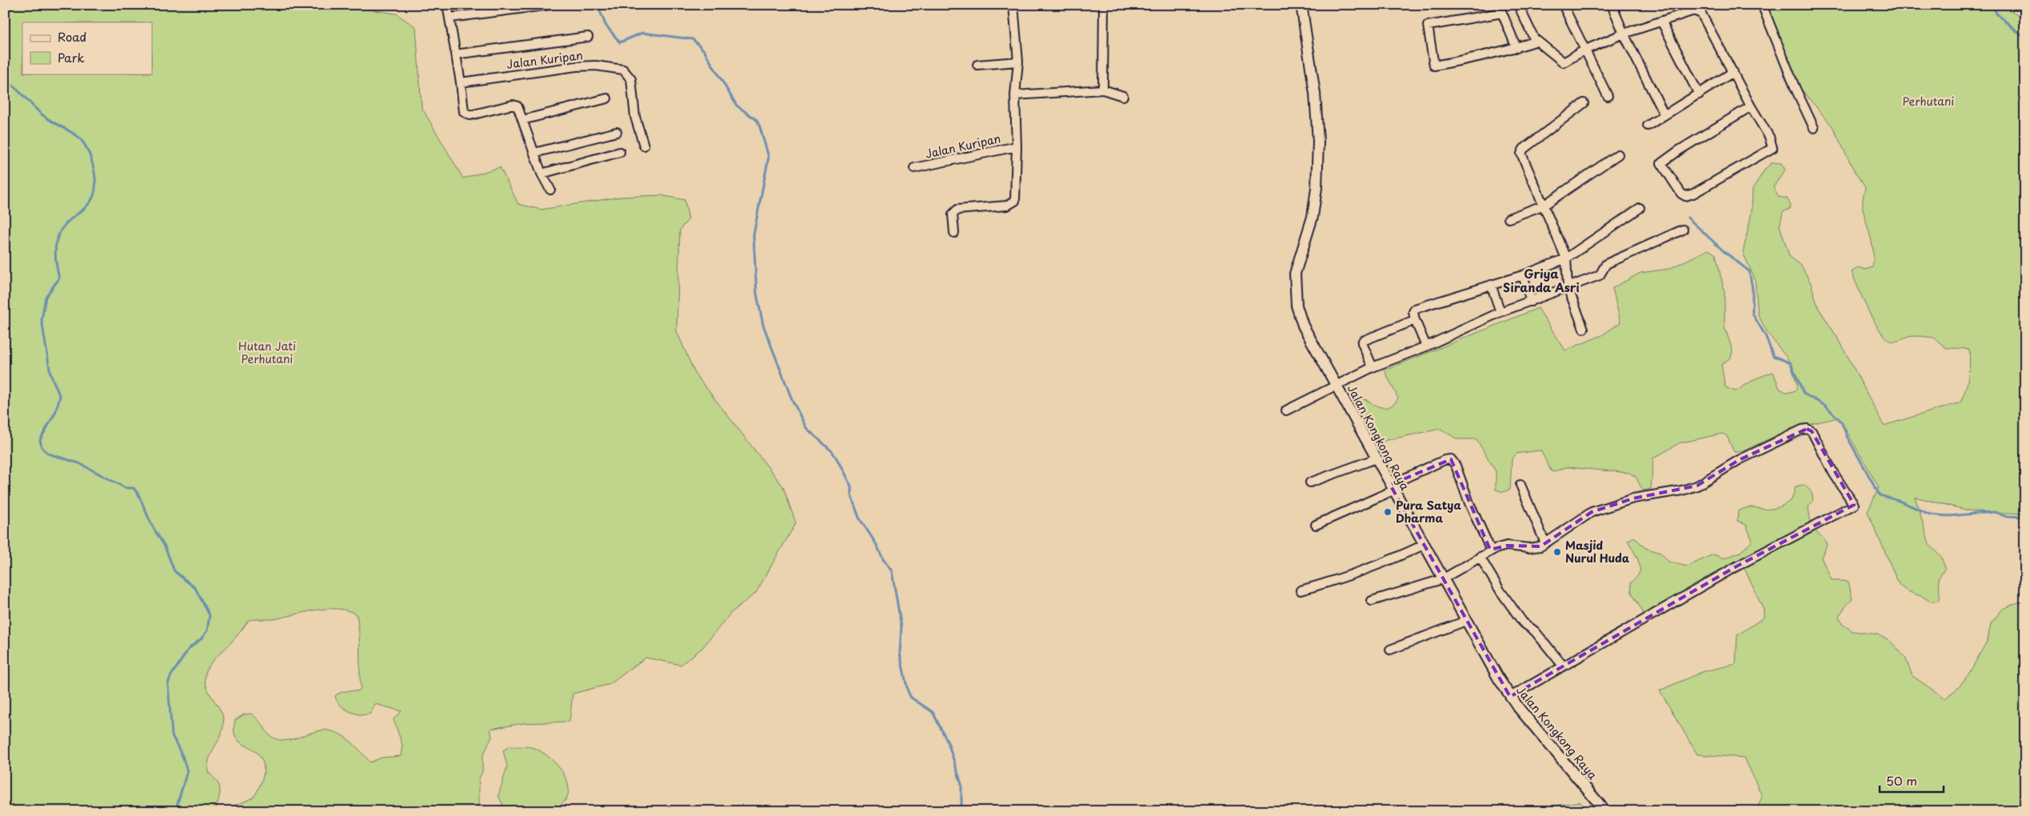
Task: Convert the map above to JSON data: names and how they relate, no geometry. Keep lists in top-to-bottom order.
{
  "streets": {
    "street": ["Jalan Kuripan", "Jalan Kongkong Raya"]
  },
  "districts": ["Griya Siranda Asri"],
  "parks": ["Perhutani", "Hutan Jati Perhutani"],
  "places": ["Pura Satya Dharma", "Masjid Nurul Huda"],
  "legend": ["Road", "Park"],
  "scale_bar": "50 m"
}
